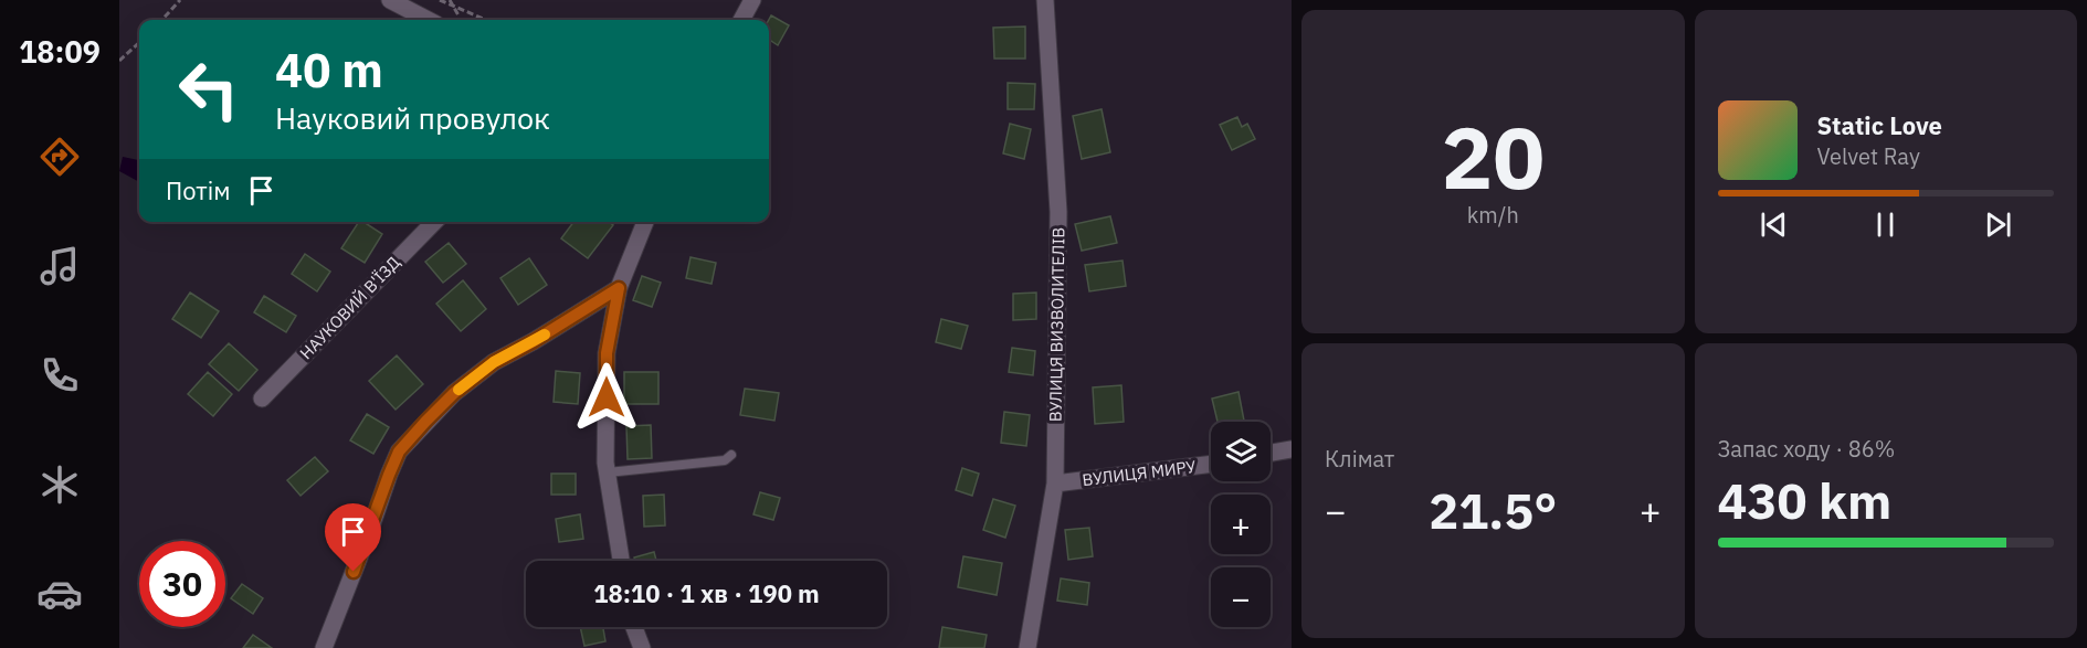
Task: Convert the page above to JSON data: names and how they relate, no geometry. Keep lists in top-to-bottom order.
{
  "streets": {
    "street": ["НАУКОВИЙ В'ЇЗД", "ВУЛИЦЯ ВИЗВОЛИТЕЛІВ", "ВУЛИЦЯ МИРУ"]
  },
  "crossings": [
    ["ВУЛИЦЯ ВИЗВОЛИТЕЛІВ", "ВУЛИЦЯ МИРУ"]
  ],
  "page": {
    "tabs": "18:09",
    "tile": [
      ["20", "km/h"],
      "Клімат",
      ["Запас ходу · 86%", "430 km"]
    ],
    "turn": ["40 m", "Науковий провулок"],
    "song": ["Static Love", "Velvet Ray"],
    "then": "Потім",
    "map_buttons": ["+", "−"],
    "heat": ["−", "21.5°", "+"],
    "limit": "30",
    "trip": "18:10 · 1 хв · 190 m"
  }
}
